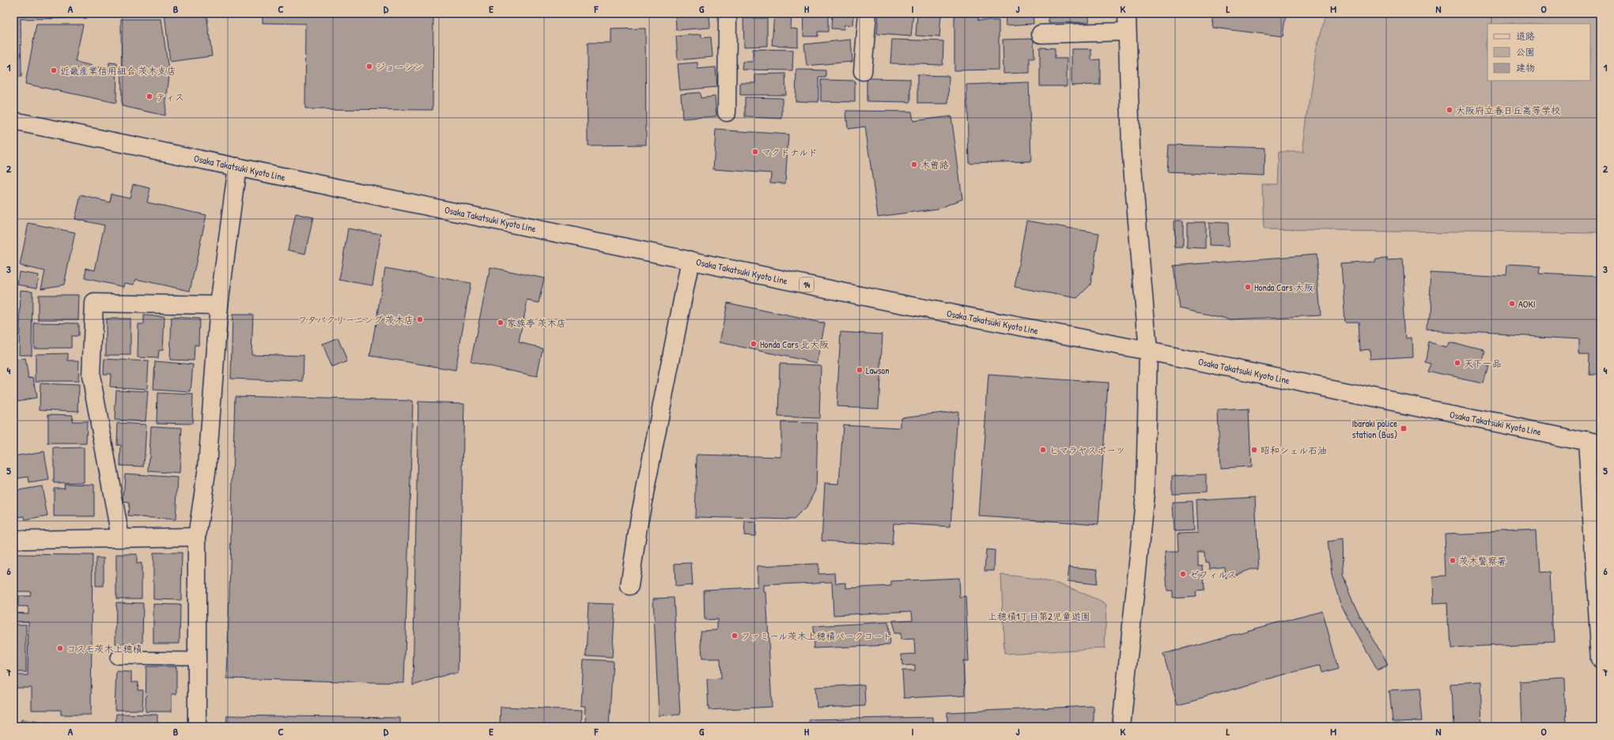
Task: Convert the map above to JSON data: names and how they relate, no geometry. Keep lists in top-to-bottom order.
{
  "streets": {
    "street": ["Osaka Takatsuki Kyoto Line", "14"]
  },
  "parks": ["上穂積1丁目第2児童遊園"],
  "places": {
    "other": [
      "ジョーシン",
      "近畿産業信用組合 茨木支店",
      "ティス",
      "大阪府立春日丘高等学校",
      "マクドナルド",
      "木曽路",
      "Honda Cars 大阪",
      "AOKI",
      "フタバクリーニング 茨木店",
      "家族亭 茨木店",
      "Honda Cars 北大阪",
      "天下一品",
      "Lawson",
      "ヒマラヤスポーツ",
      "昭和シェル石油",
      "茨木警察署",
      "ゼフィルス",
      "ファミール茨木上穂積パークコート",
      "コスモ茨木上穂積"
    ],
    "transit": ["Ibaraki police station (Bus)"]
  },
  "legend": ["道路", "公園", "建物"],
  "grid": {
    "columns": [
      "A",
      "B",
      "C",
      "D",
      "E",
      "F",
      "G",
      "H",
      "I",
      "J",
      "K",
      "L",
      "M",
      "N",
      "O"
    ],
    "rows": [
      "1",
      "2",
      "3",
      "4",
      "5",
      "6",
      "7"
    ]
  }
}
